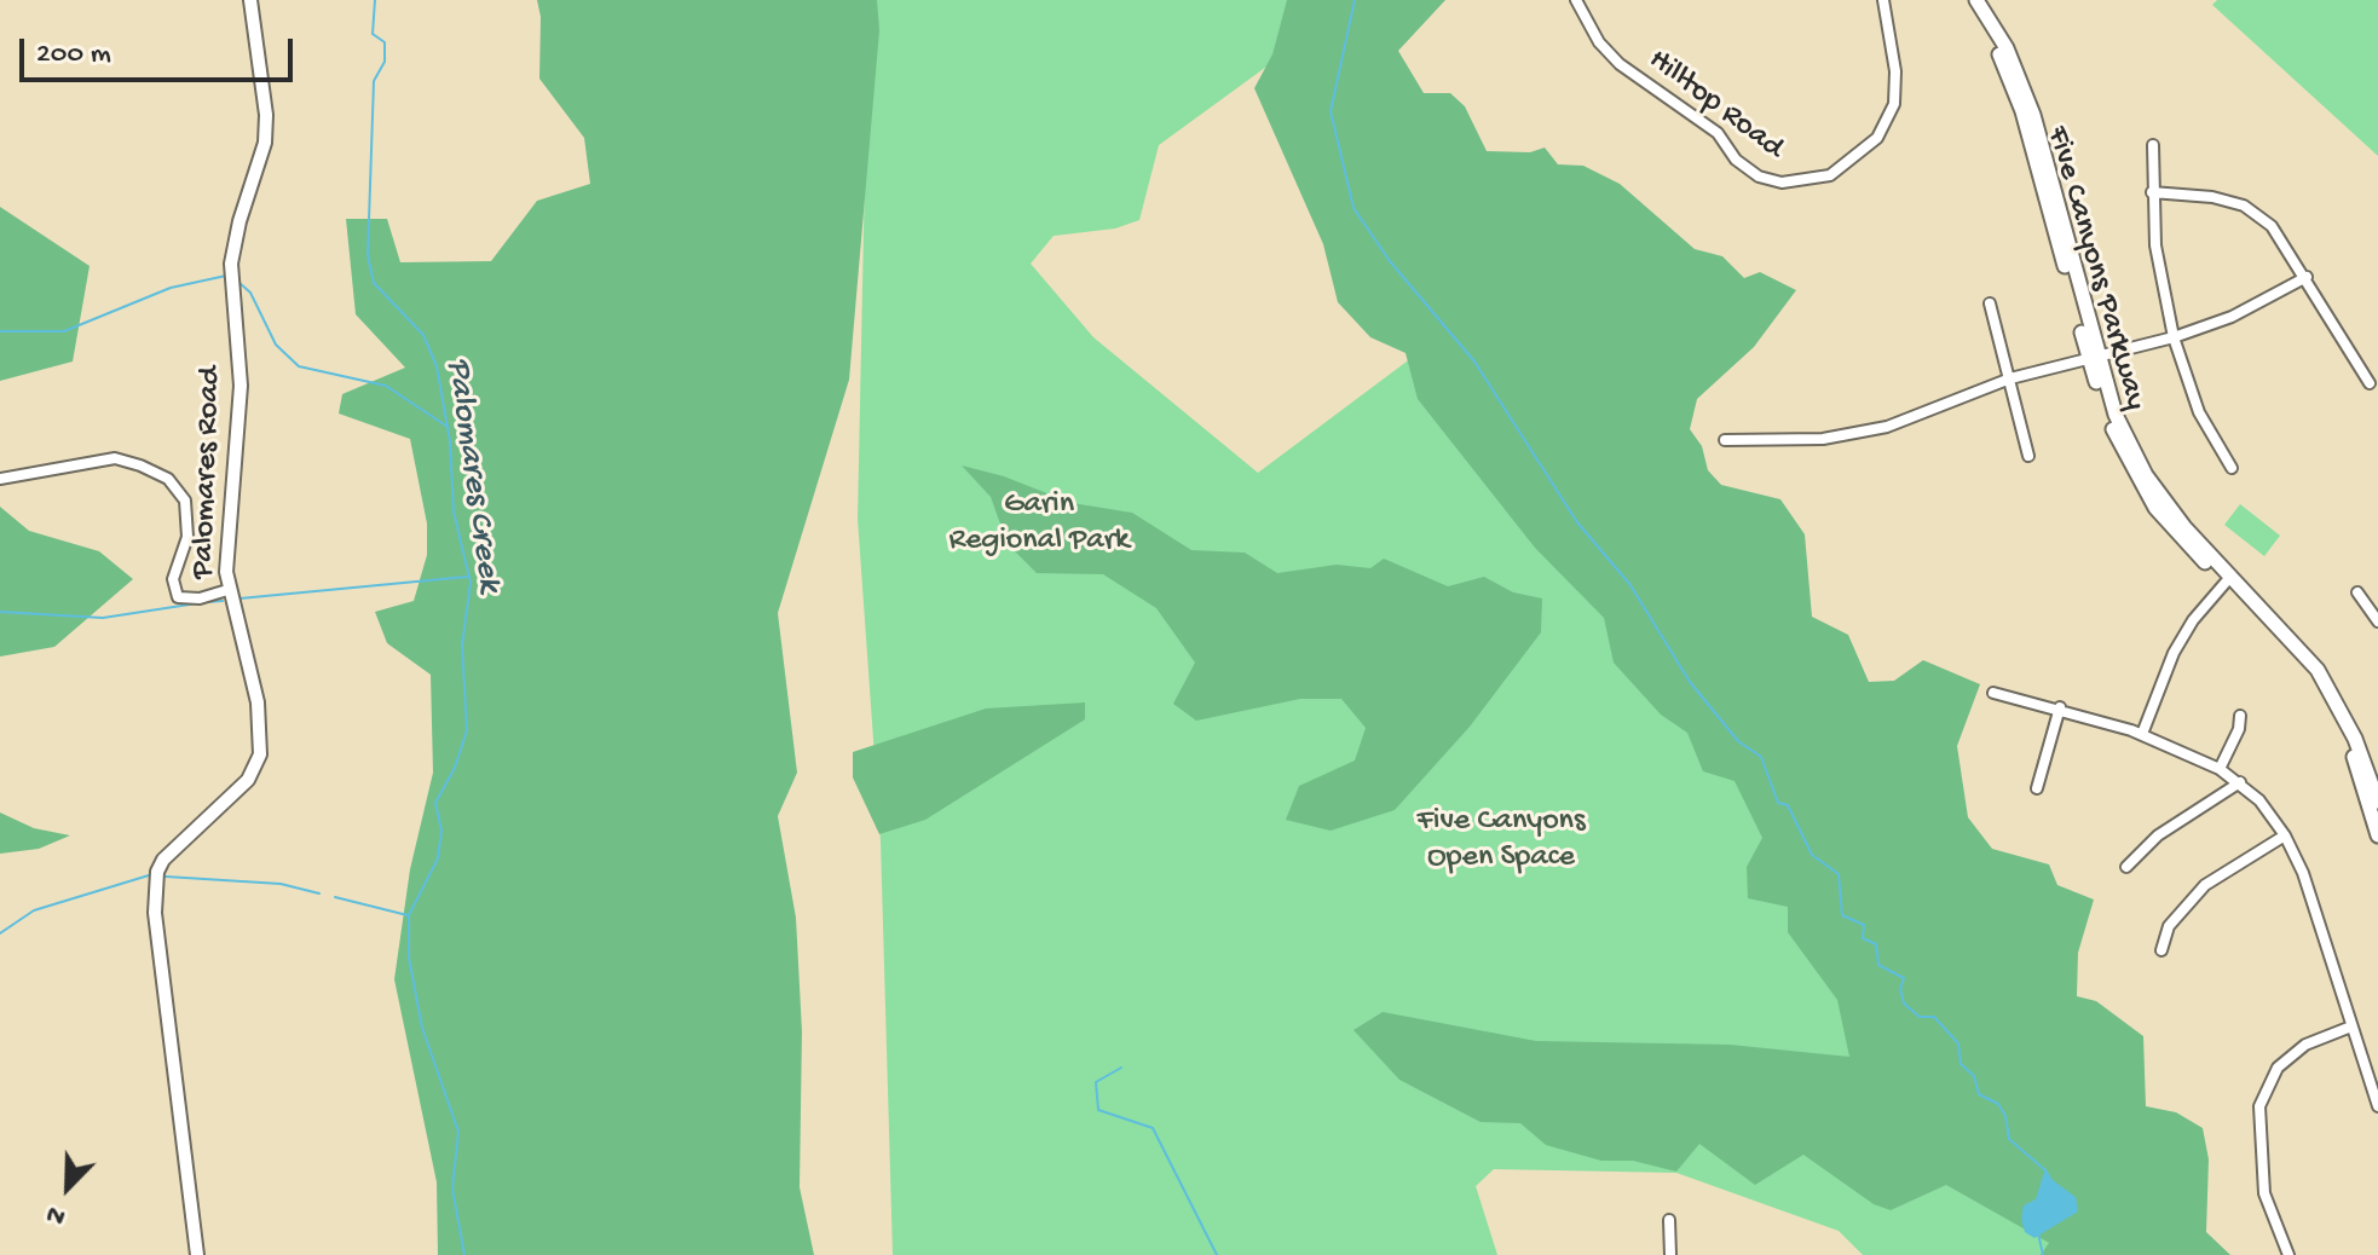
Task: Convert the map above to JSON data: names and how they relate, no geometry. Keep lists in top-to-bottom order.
{
  "streets": {
    "main road": ["Five Canyons Parkway"],
    "street": ["Hilltop Road", "Palomares Road"]
  },
  "water": ["Palomares Creek"],
  "parks": ["Garin Regional Park", "Five Canyons Open Space"],
  "scale_bar": "200 m",
  "north": "bottom left"
}
